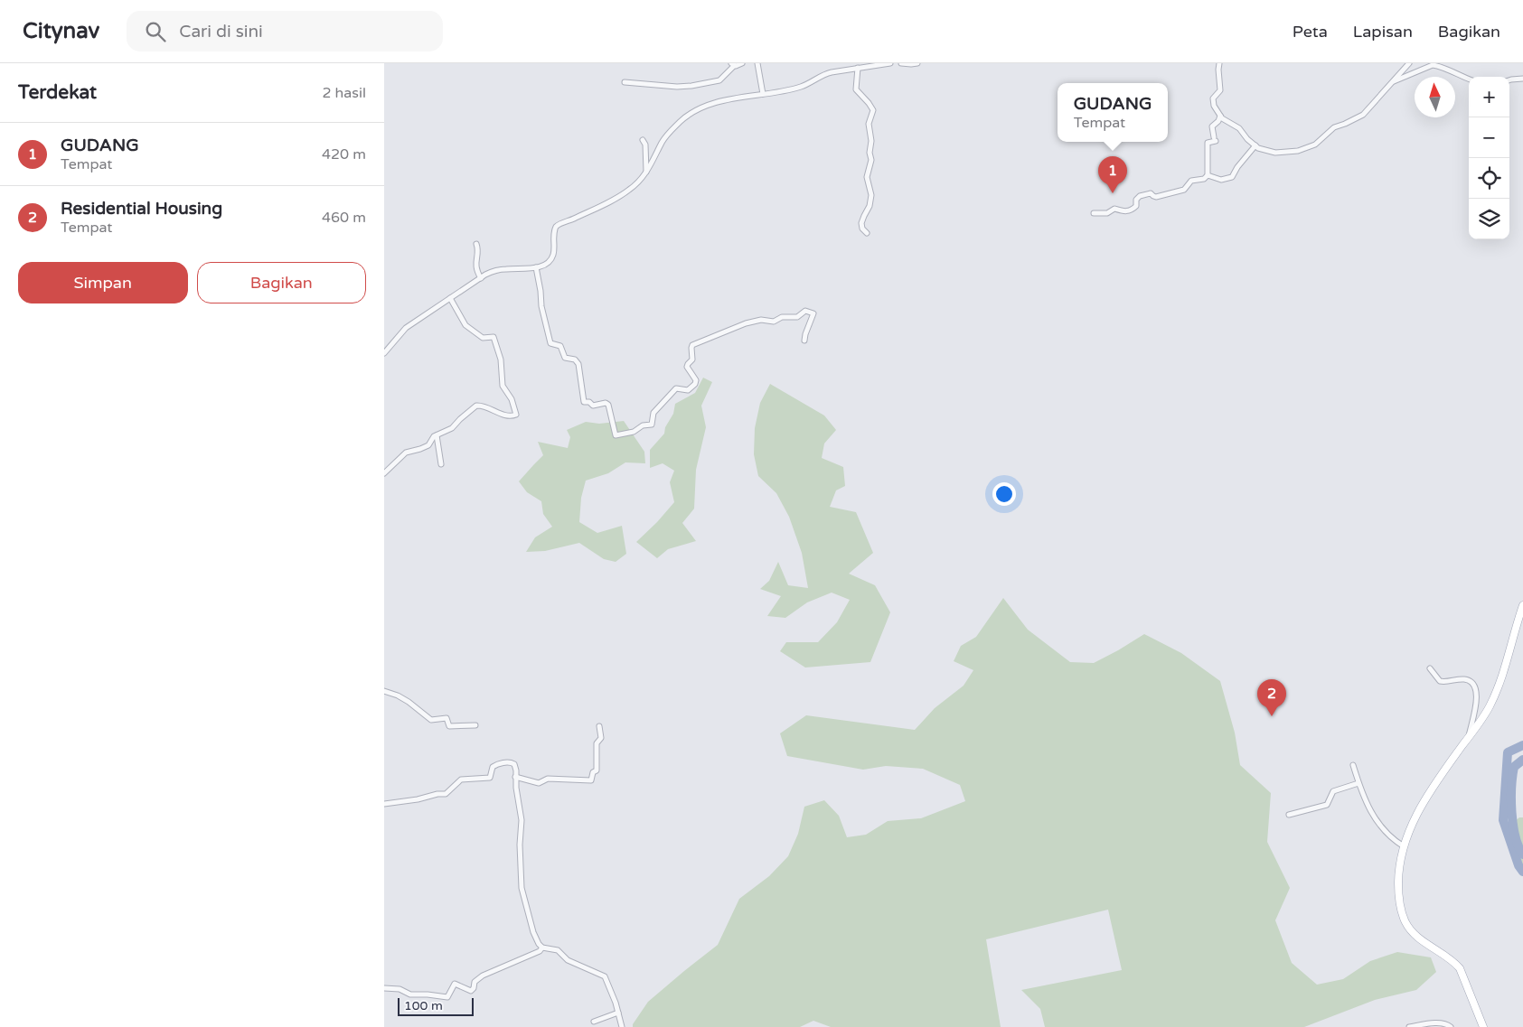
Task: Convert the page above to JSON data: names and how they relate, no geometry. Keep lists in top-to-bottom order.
{
  "scale_bar": "100 m",
  "north": "top",
  "page": {
    "header": "Citynav",
    "search": "Cari di sini",
    "nav": ["Peta", "Lapisan", "Bagikan"],
    "heading": ["Terdekat", "2 hasil"],
    "map_buttons": ["+", "−"],
    "popup": ["GUDANG", "Tempat"],
    "list": [
      {
        "mark": "1",
        "name": "GUDANG",
        "note": "Tempat",
        "value": "420 m"
      },
      {
        "mark": "2",
        "name": "Residential Housing",
        "note": "Tempat",
        "value": "460 m"
      }
    ],
    "pins": ["1", "2"],
    "buttons": ["Simpan", "Bagikan"],
    "scale": "100 m"
  }
}
